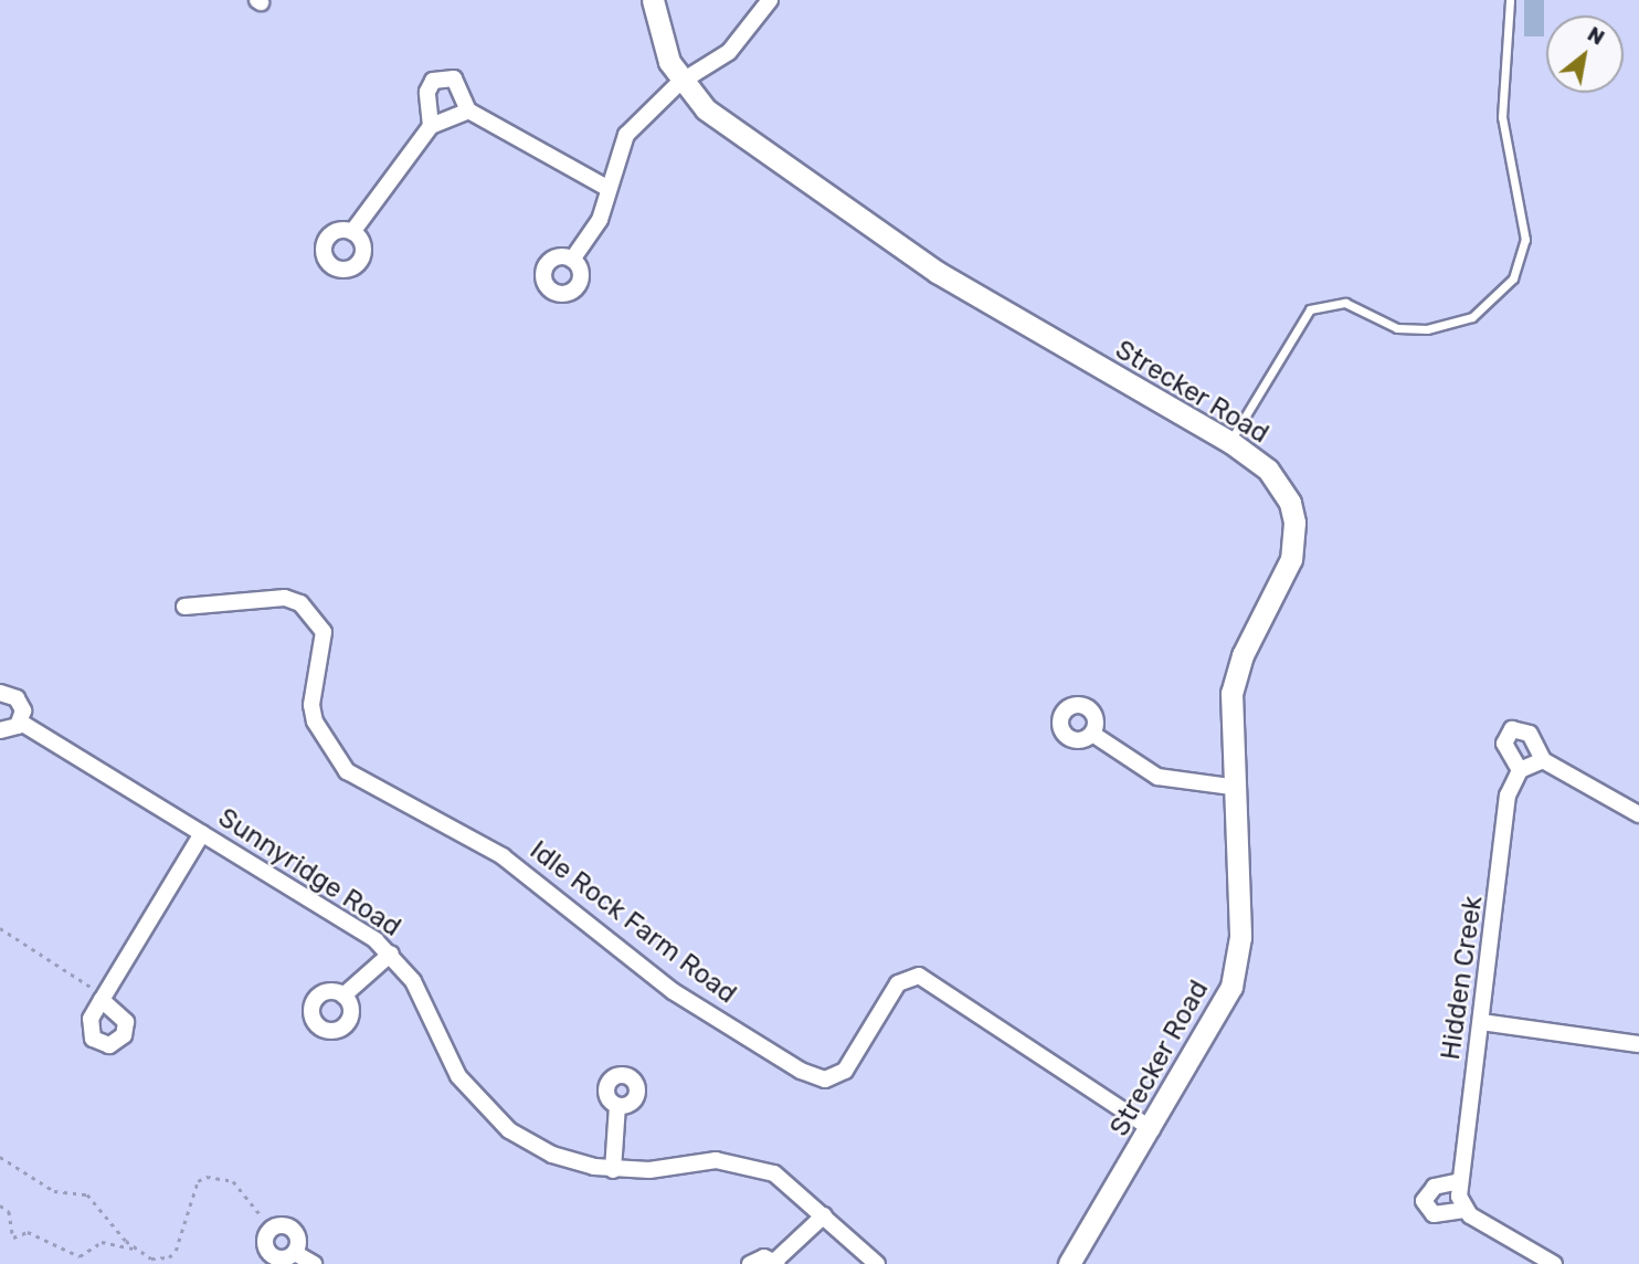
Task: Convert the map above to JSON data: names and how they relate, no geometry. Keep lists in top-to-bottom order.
{
  "streets": {
    "street": [
      "Strecker Road",
      "Sunnyridge Road",
      "Idle Rock Farm Road",
      "Hidden Creek"
    ]
  },
  "crossings": [
    ["Strecker Road", "Idle Rock Farm Road"]
  ],
  "north": "top right"
}
